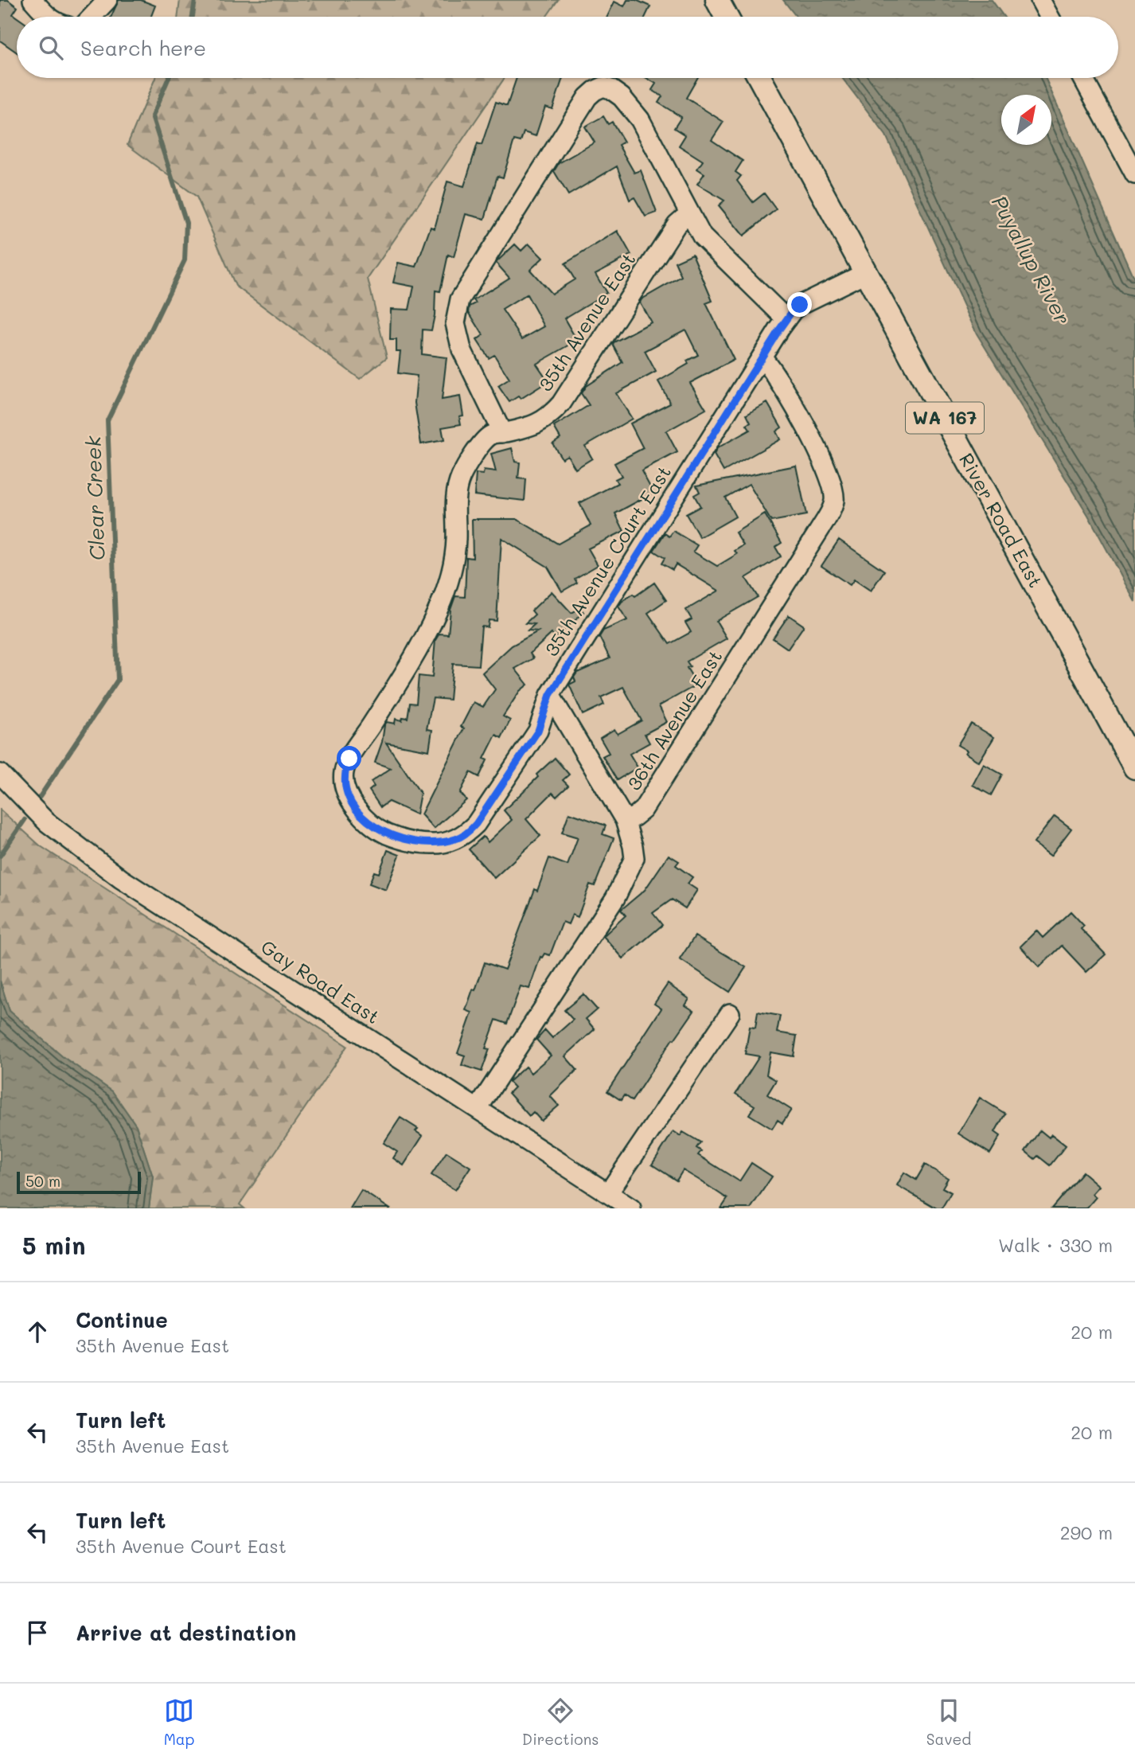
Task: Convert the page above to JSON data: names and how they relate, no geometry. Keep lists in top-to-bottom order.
{
  "streets": {
    "main road": ["WA 167", "River Road East"],
    "street": [
      "35th Avenue East",
      "35th Avenue Court East",
      "36th Avenue East",
      "Gay Road East"
    ]
  },
  "crossings": [
    ["35th Avenue East", "35th Avenue Court East"],
    ["River Road East", "35th Avenue Court East"],
    ["35th Avenue Court East", "36th Avenue East"]
  ],
  "water": ["Puyallup River", "Clear Creek"],
  "scale_bar": "50 m",
  "north": "top right",
  "page": {
    "search": "Search here",
    "scale": "50 m",
    "heading": ["5 min", "Walk · 330 m"],
    "list": [
      ["Continue", "35th Avenue East", "20 m"],
      ["Turn left", "35th Avenue East", "20 m"],
      ["Turn left", "35th Avenue Court East", "290 m"],
      "Arrive at destination"
    ],
    "nav": ["Map", "Directions", "Saved"]
  }
}
